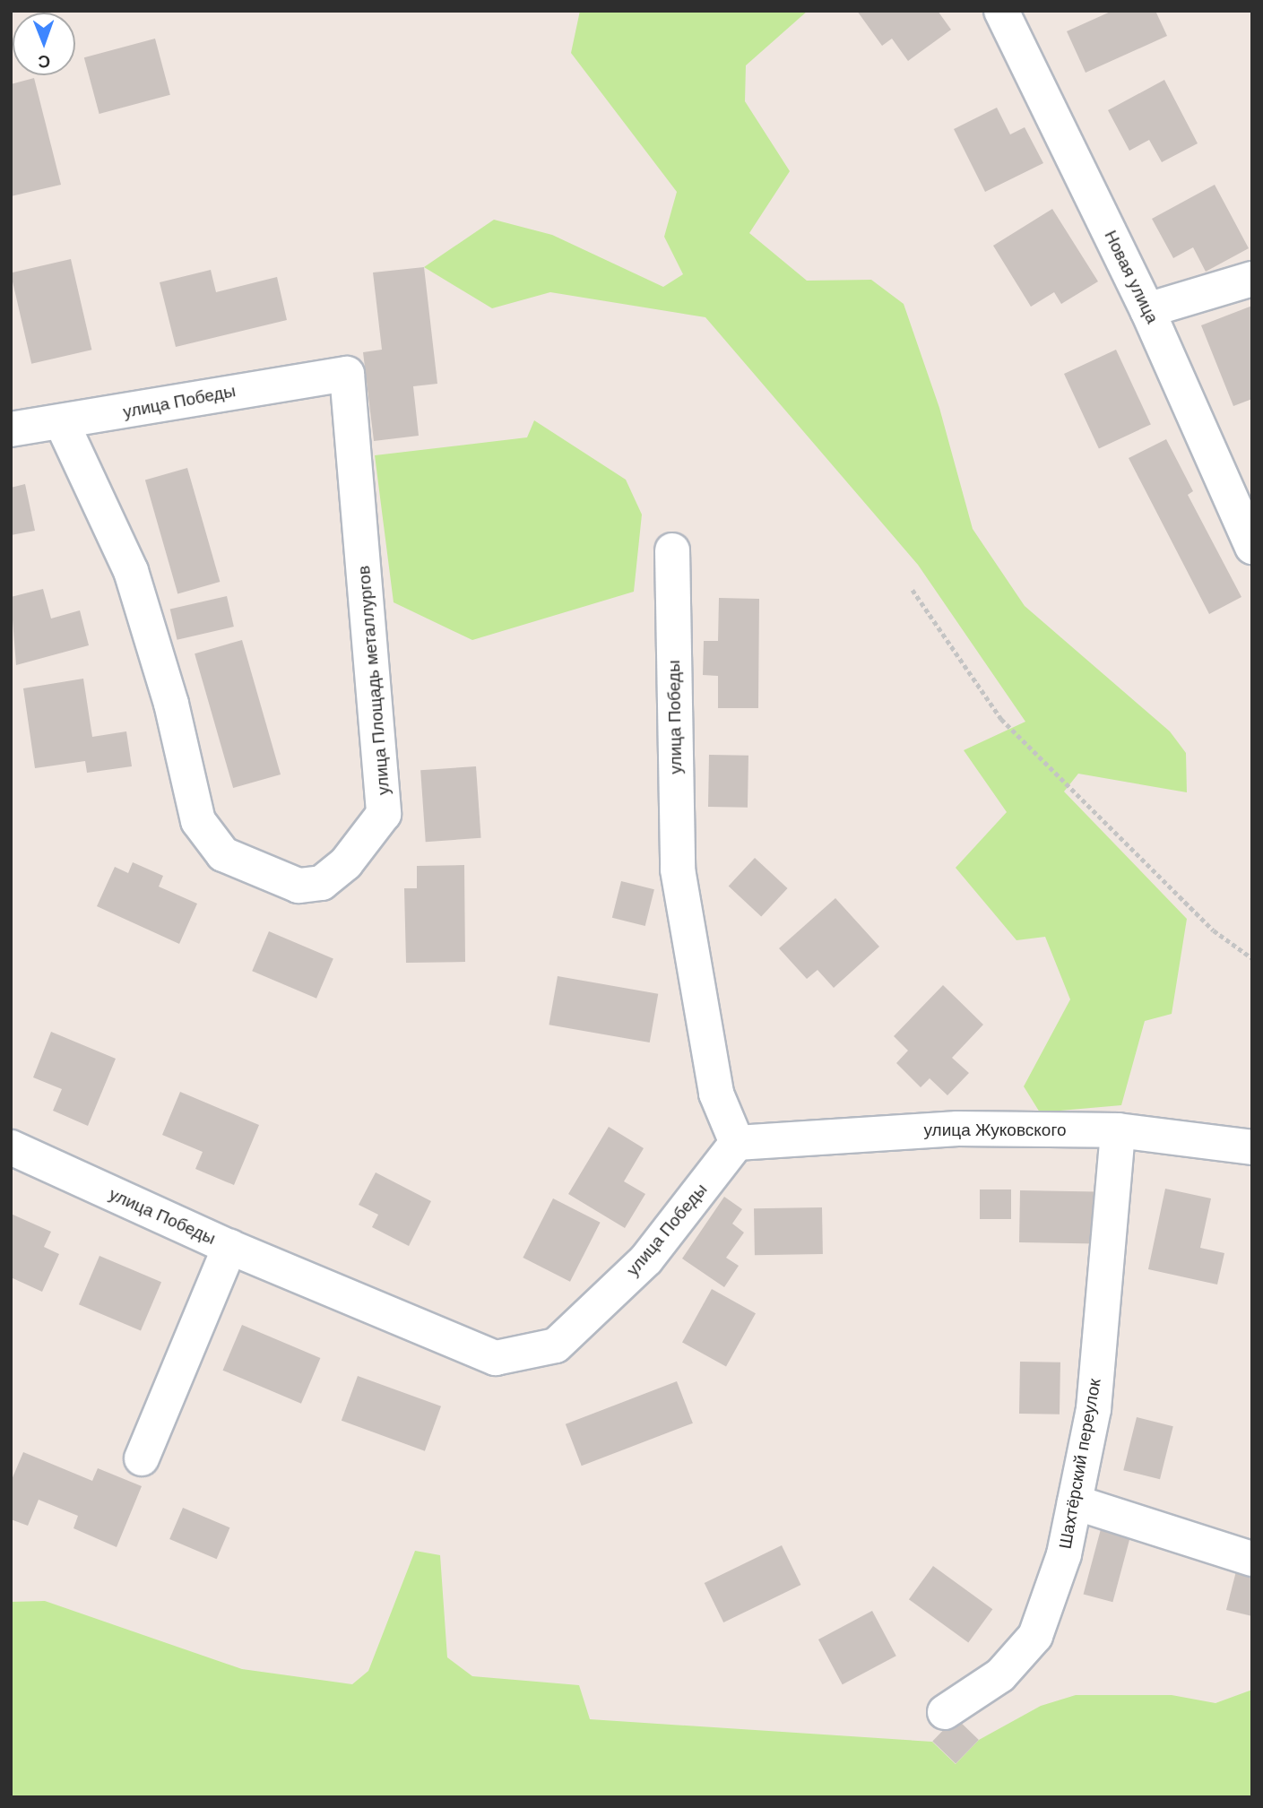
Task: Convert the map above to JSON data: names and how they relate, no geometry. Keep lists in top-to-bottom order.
{
  "streets": {
    "street": [
      "Новая улица",
      "улица Победы",
      "улица Площадь металлургов",
      "улица Жуковского",
      "Шахтёрский переулок"
    ]
  },
  "crossings": [
    ["улица Победы", "улица Площадь металлургов"],
    ["улица Победы", "улица Жуковского"],
    ["улица Жуковского", "Шахтёрский переулок"]
  ],
  "north": "bottom"
}
